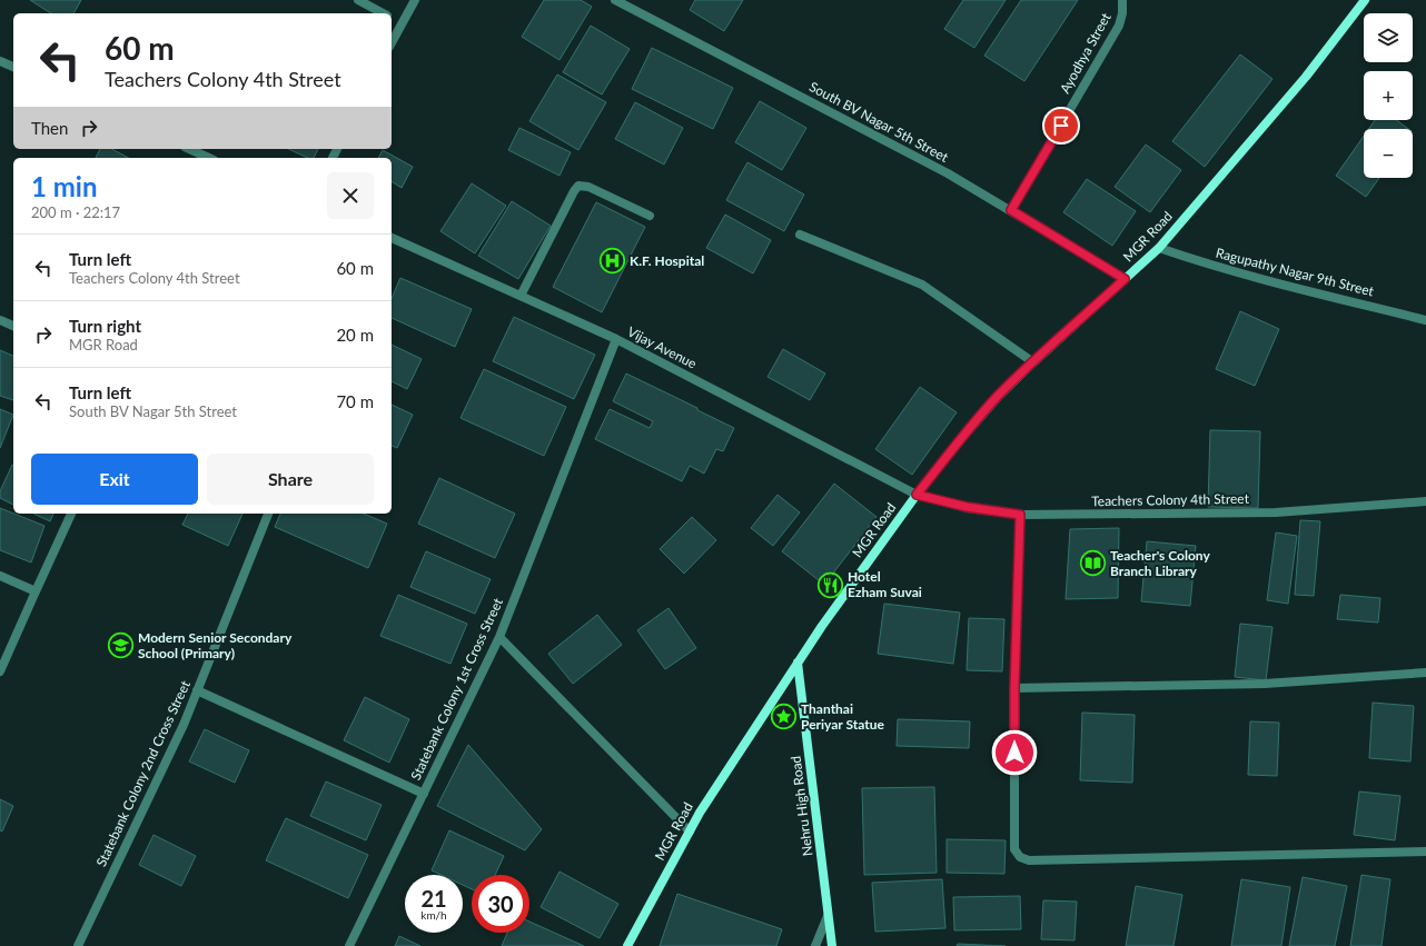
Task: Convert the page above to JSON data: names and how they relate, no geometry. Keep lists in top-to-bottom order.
{
  "streets": {
    "street": [
      "Ayodhya Street",
      "South BV Nagar 5th Street",
      "MGR Road",
      "Ragupathy Nagar 9th Street",
      "Vijay Avenue",
      "Teachers Colony 4th Street",
      "Statebank Colony 1st Cross Street",
      "Statebank Colony 2nd Cross Street",
      "Nehru High Road"
    ]
  },
  "crossings": [
    ["Ayodhya Street", "South BV Nagar 5th Street"],
    ["South BV Nagar 5th Street", "MGR Road"],
    ["MGR Road", "Ragupathy Nagar 9th Street"],
    ["MGR Road", "Vijay Avenue"],
    ["MGR Road", "Teachers Colony 4th Street"],
    ["MGR Road", "Nehru High Road"],
    ["Vijay Avenue", "Teachers Colony 4th Street"],
    ["Vijay Avenue", "Statebank Colony 1st Cross Street"]
  ],
  "places": {
    "hospital": ["K.F. Hospital"],
    "library": ["Teacher's Colony Branch Library"],
    "restaurant": ["Hotel Ezham Suvai"],
    "school or university": ["Modern Senior Secondary School (Primary)"],
    "place": ["Thanthai Periyar Statue"]
  },
  "page": {
    "map_buttons": ["+", "−"],
    "turn": ["60 m", "Teachers Colony 4th Street"],
    "then": "Then",
    "heading": ["1 min", "200 m · 22:17"],
    "list": [
      {
        "name": "Turn left",
        "note": "Teachers Colony 4th Street",
        "value": "60 m"
      },
      {
        "name": "Turn right",
        "note": "MGR Road",
        "value": "20 m"
      },
      {
        "name": "Turn left",
        "note": "South BV Nagar 5th Street",
        "value": "70 m"
      }
    ],
    "buttons": ["Exit", "Share"],
    "speed": "21 km/h",
    "limit": "30"
  }
}
